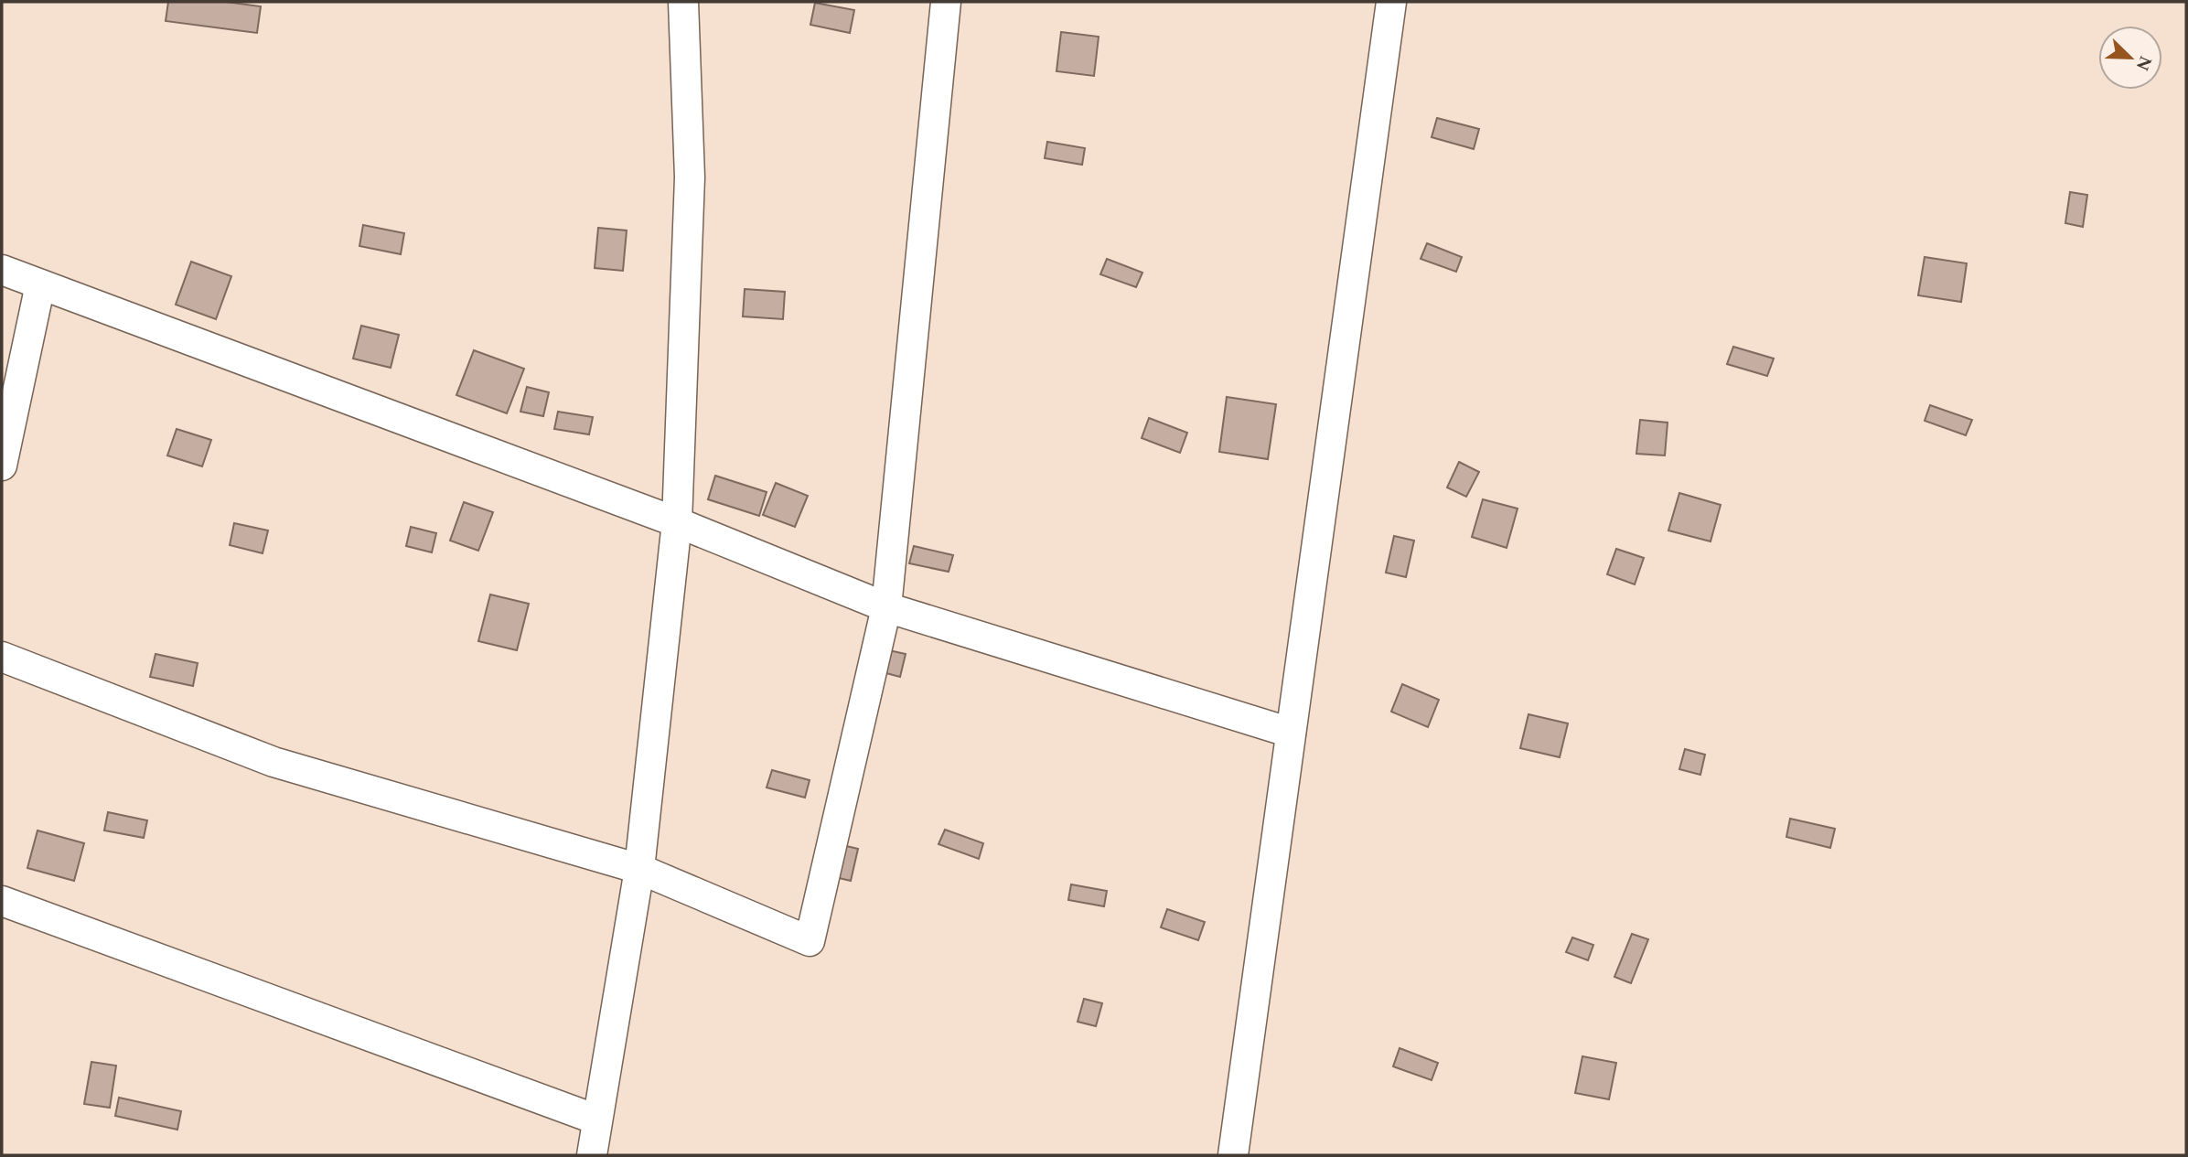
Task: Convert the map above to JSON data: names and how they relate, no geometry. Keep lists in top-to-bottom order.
{
  "north": "bottom right"
}
